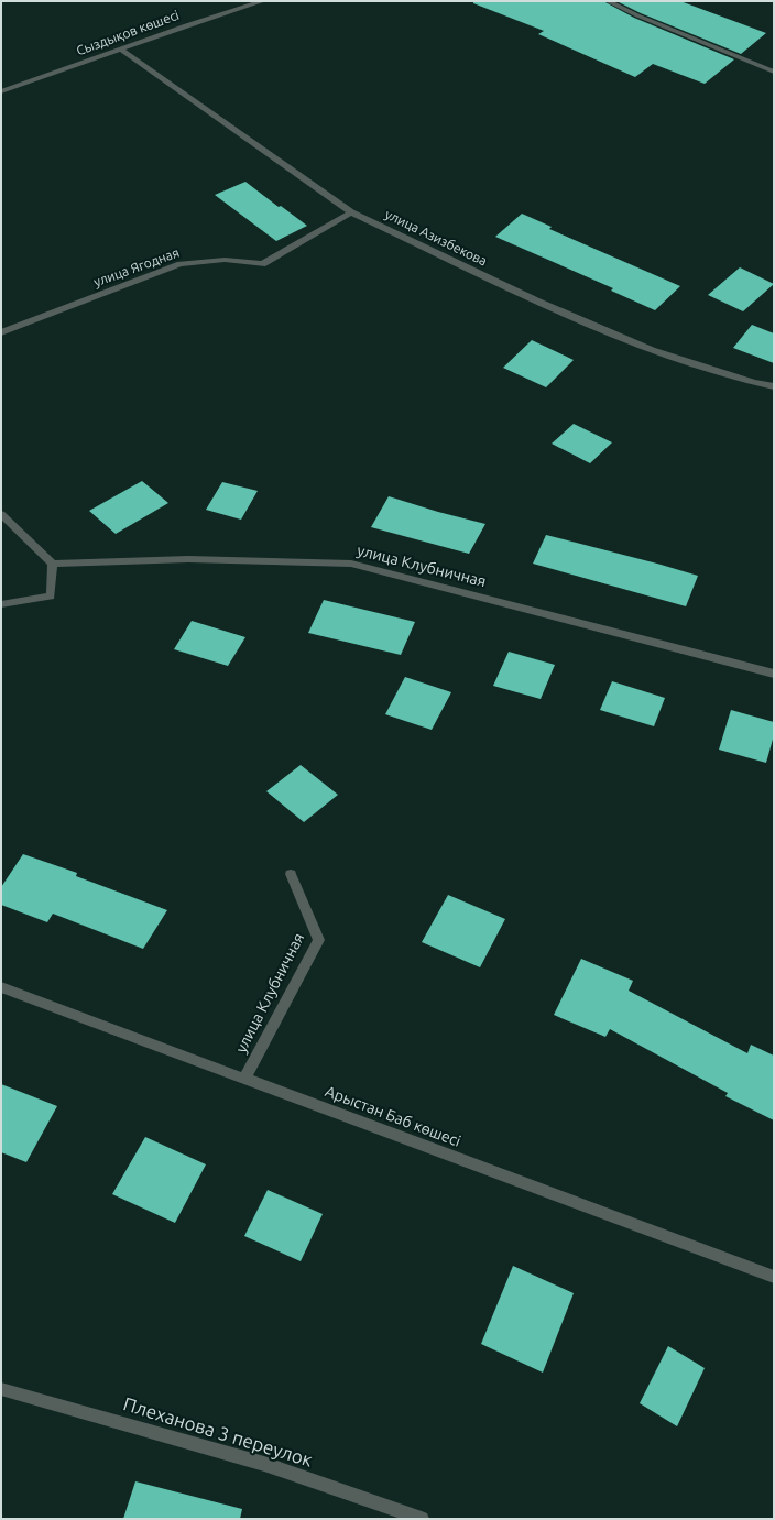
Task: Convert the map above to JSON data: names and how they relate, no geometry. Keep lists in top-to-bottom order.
{
  "streets": {
    "street": [
      "Сыздықов көшесі",
      "улица Азизбекова",
      "улица Ягодная",
      "улица Клубничная",
      "Арыстан Баб көшесі",
      "Плеханова 3 переулок"
    ]
  },
  "crossings": [
    ["Сыздықов көшесі", "улица Азизбекова"],
    ["улица Азизбекова", "улица Ягодная"],
    ["улица Клубничная", "Арыстан Баб көшесі"]
  ]
}
